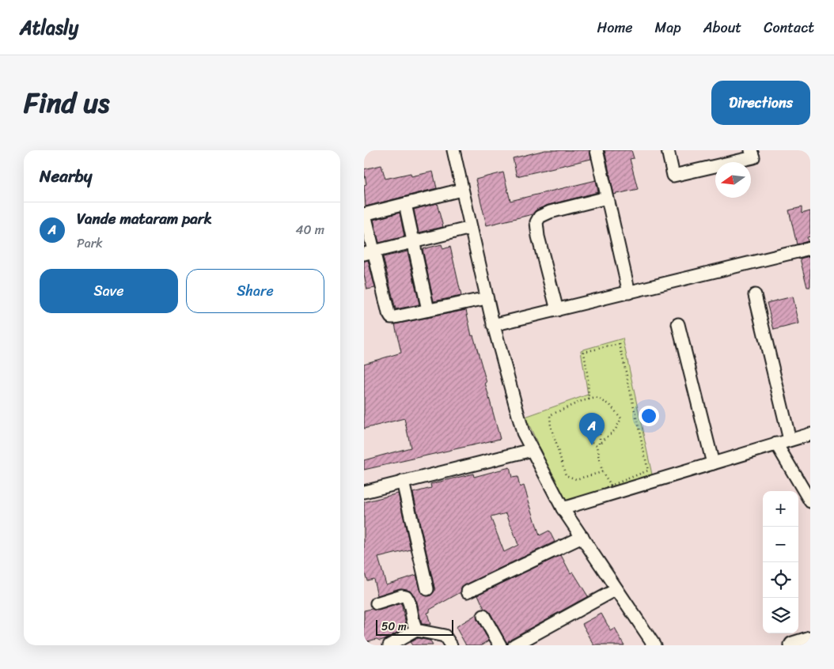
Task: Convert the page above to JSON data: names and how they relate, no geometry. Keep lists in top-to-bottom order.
{
  "scale_bar": "50 m",
  "north": "left",
  "page": {
    "header": "Atlasly",
    "nav": [
      "Home",
      "Map",
      "About",
      "Contact"
    ],
    "title": "Find us",
    "buttons": [
      "Directions",
      ["Save", "Share"]
    ],
    "heading": "Nearby",
    "list": [
      {
        "mark": "A",
        "name": "Vande mataram park",
        "note": "Park",
        "value": "40 m"
      }
    ],
    "pins": "A",
    "map_buttons": ["+", "−"],
    "scale": "50 m"
  }
}
